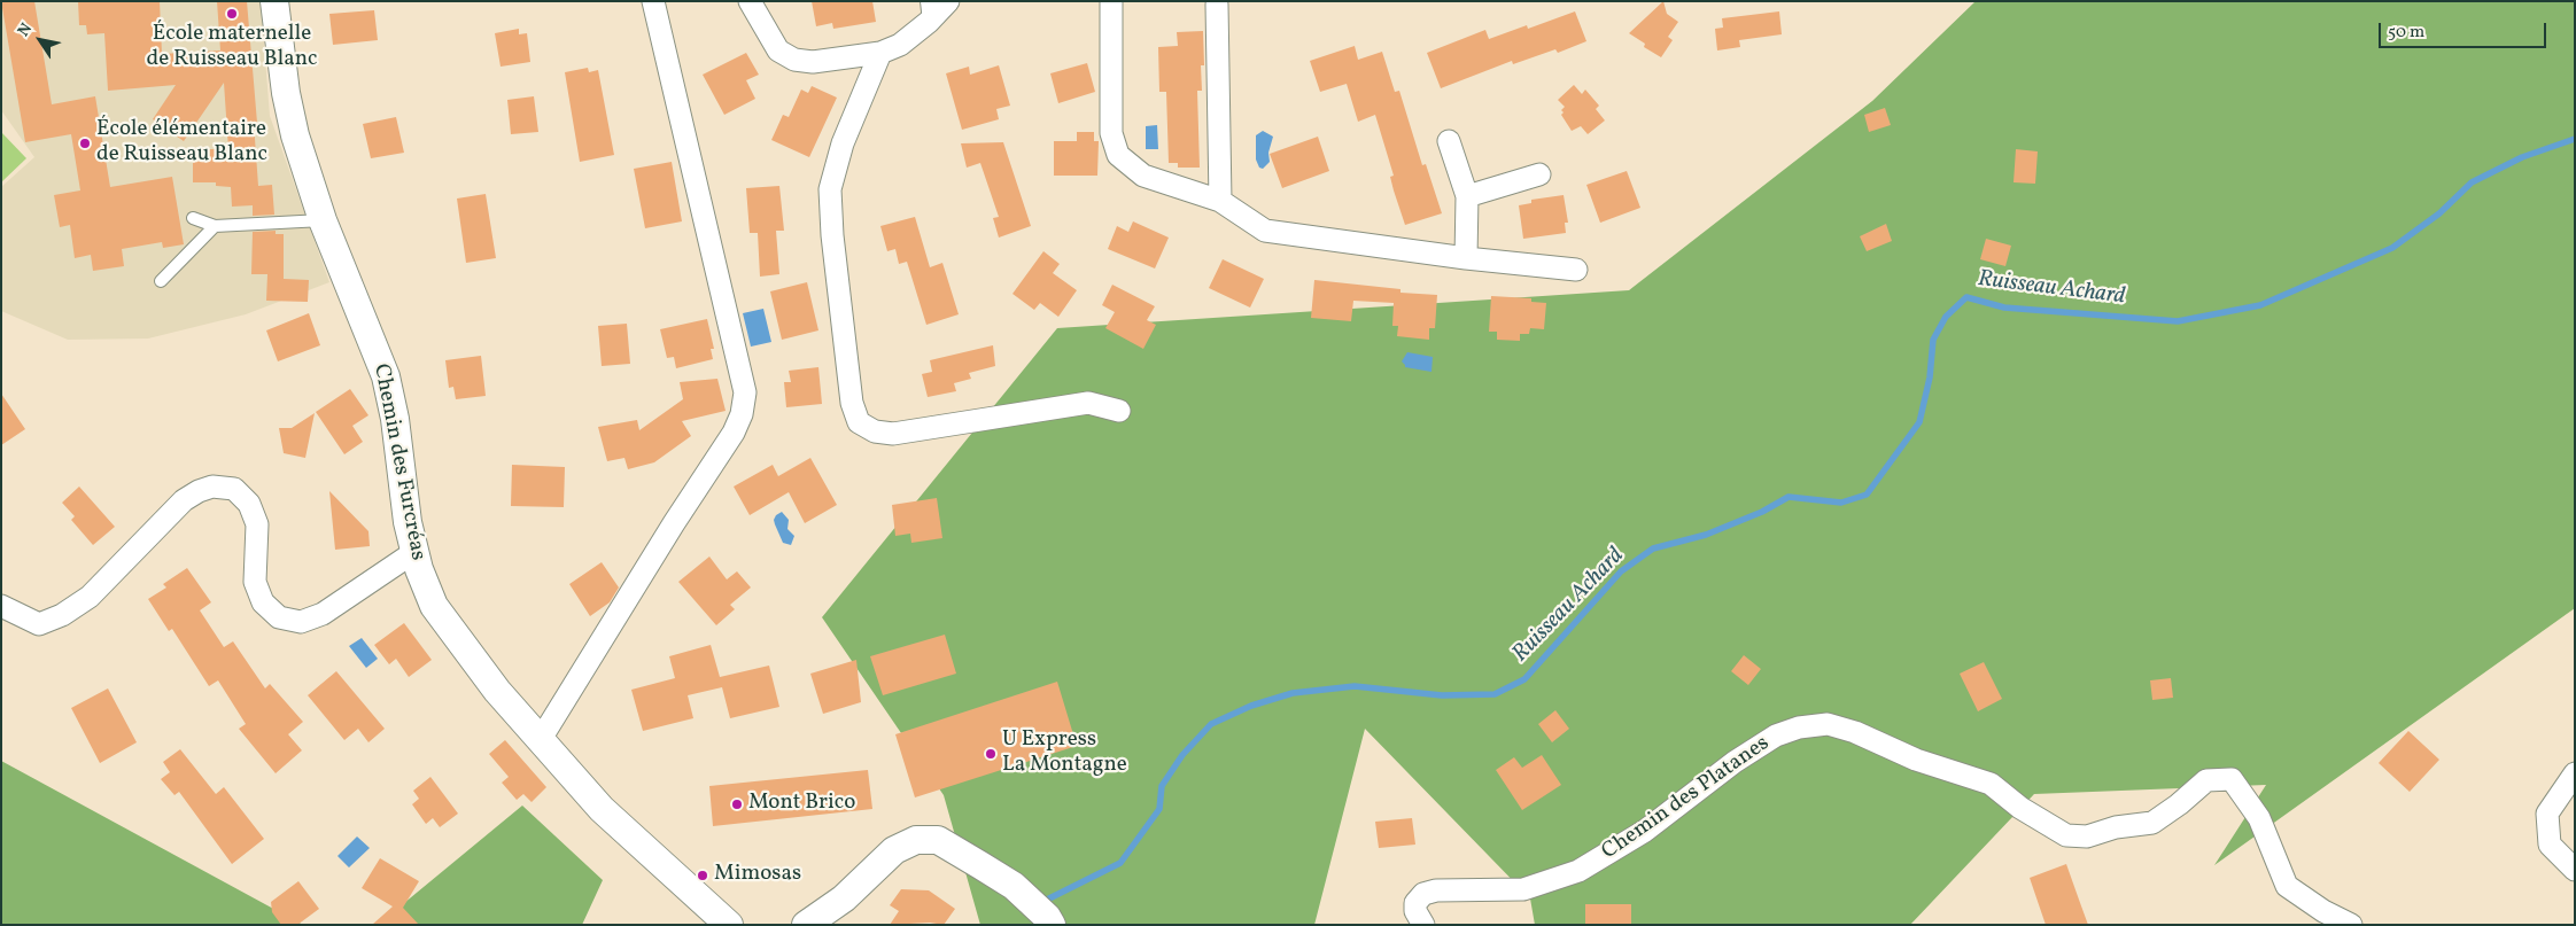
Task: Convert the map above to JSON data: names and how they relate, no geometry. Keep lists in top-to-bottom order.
{
  "streets": {
    "street": ["Chemin des Furcréas", "Chemin des Platanes"]
  },
  "water": ["Ruisseau Achard"],
  "places": [
    "École maternelle de Ruisseau Blanc",
    "École élémentaire de Ruisseau Blanc",
    "U Express La Montagne",
    "Mont Brico",
    "Mimosas"
  ],
  "scale_bar": "50 m",
  "north": "top left"
}
